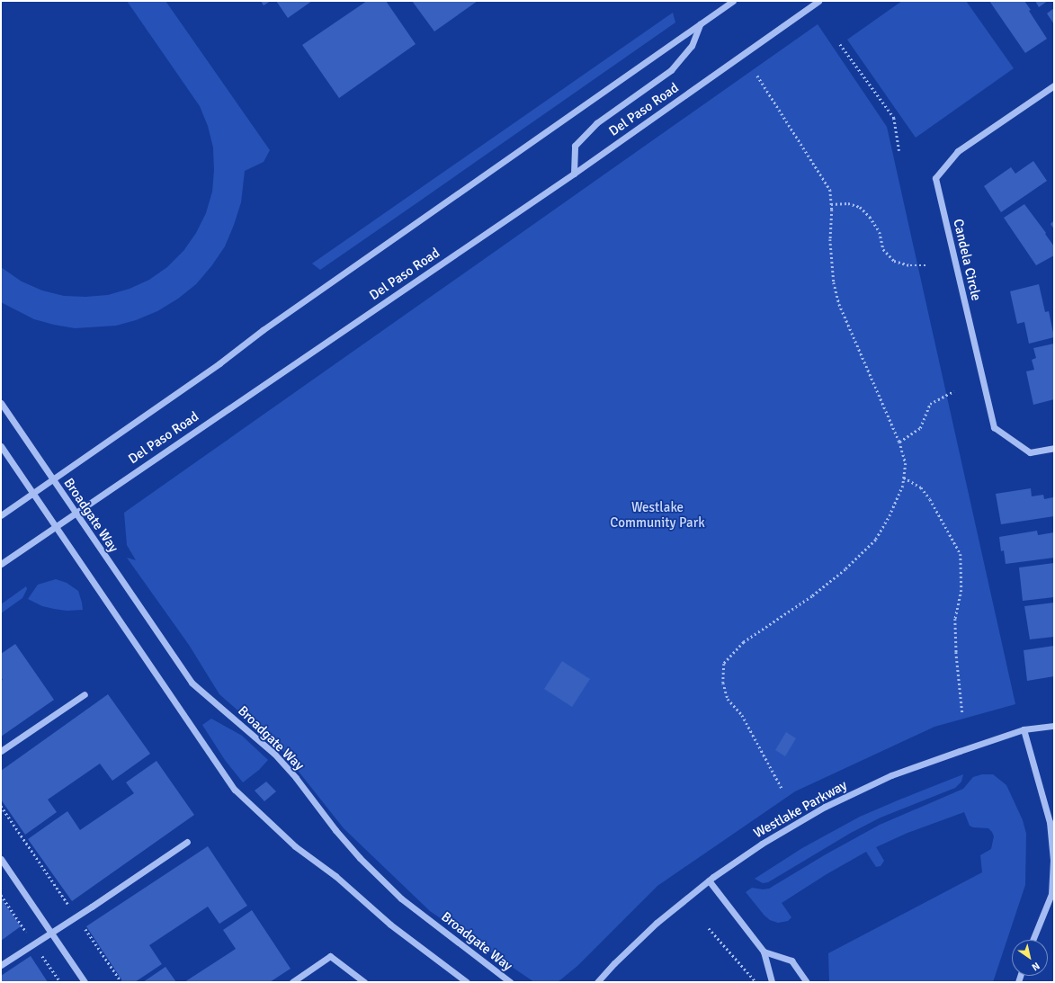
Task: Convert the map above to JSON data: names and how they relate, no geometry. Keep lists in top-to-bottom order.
{
  "streets": {
    "street": [
      "Del Paso Road",
      "Candela Circle",
      "Broadgate Way",
      "Westlake Parkway"
    ]
  },
  "crossings": [
    ["Del Paso Road", "Broadgate Way"]
  ],
  "parks": ["Westlake Community Park"],
  "north": "bottom right"
}
